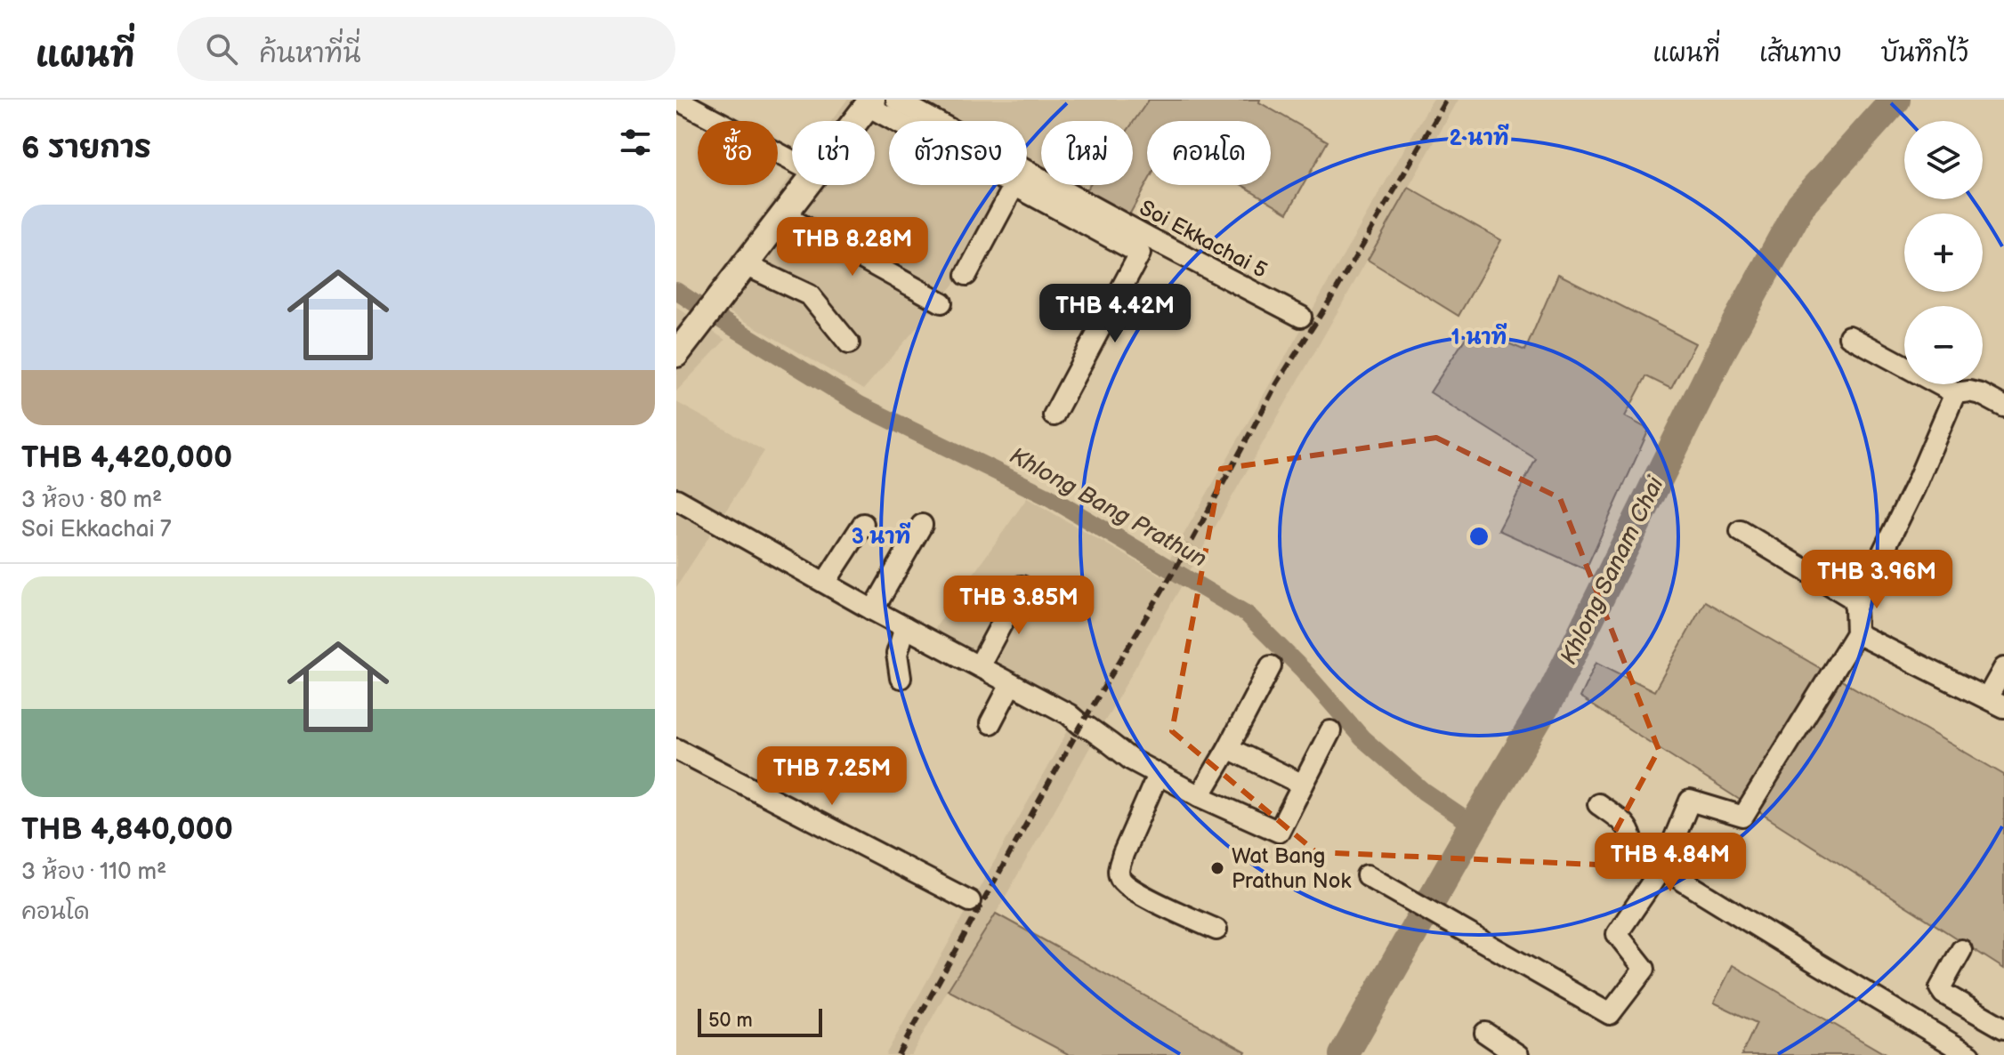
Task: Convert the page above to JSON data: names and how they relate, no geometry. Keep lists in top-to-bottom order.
{
  "streets": {
    "street": ["Soi Ekkachai 5"]
  },
  "water": ["Khlong Bang Prathun", "Khlong Sanam Chai"],
  "places": ["Wat Bang Prathun Nok"],
  "scale_bar": "50 m",
  "page": {
    "header": "แผนที่",
    "search": "ค้นหาที่นี่",
    "nav": ["แผนที่", "เส้นทาง", "บันทึกไว้"],
    "heading": "6 รายการ",
    "map_buttons": ["+", "−"],
    "chip": [
      "ซื้อ",
      "เช่า",
      "ตัวกรอง",
      "ใหม่",
      "คอนโด"
    ],
    "list": [
      {
        "name": "THB 4,420,000",
        "note": "3 ห้อง · 80 m² · Soi Ekkachai 7"
      },
      {
        "name": "THB 4,840,000",
        "note": "3 ห้อง · 110 m² · คอนโด"
      }
    ],
    "price": [
      "THB 8.28M",
      "THB 4.42M",
      "THB 3.96M",
      "THB 3.85M",
      "THB 7.25M",
      "THB 4.84M"
    ],
    "scale": "50 m"
  },
  "rings": ["2 นาที", "1 นาที", "3 นาที"]
}
